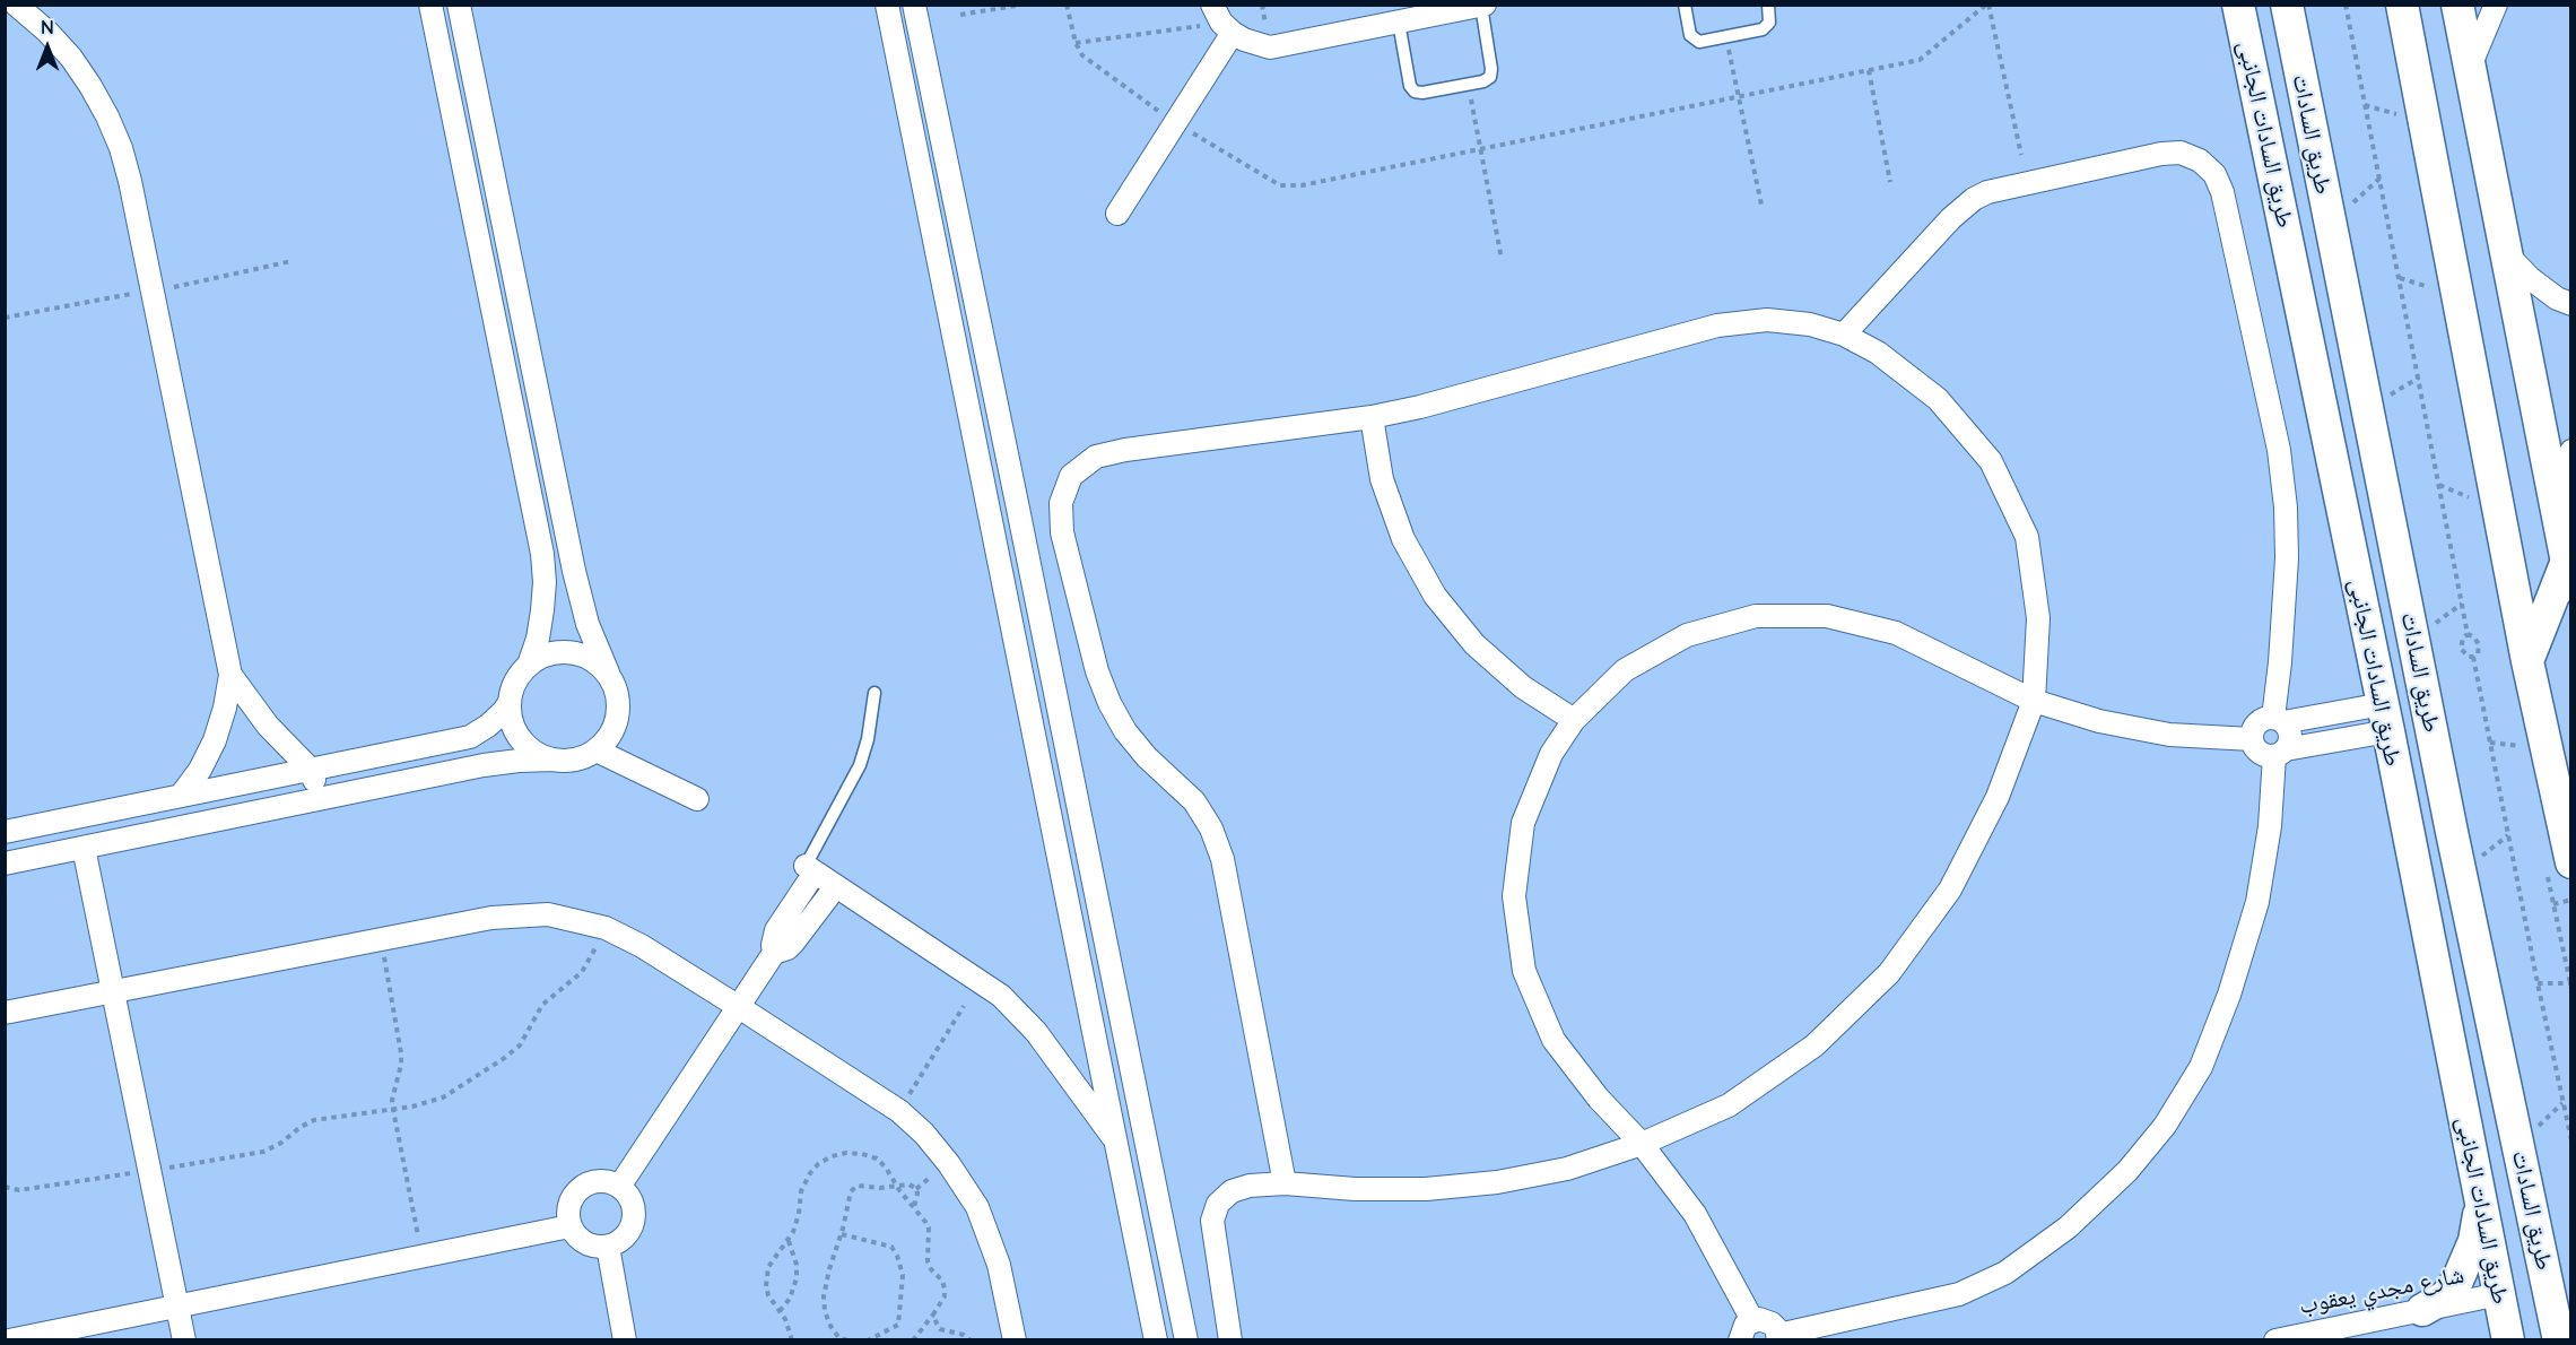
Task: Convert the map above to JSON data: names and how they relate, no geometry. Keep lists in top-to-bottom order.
{
  "streets": {
    "main road": ["طريق السادات الجانبى", "طريق السادات"],
    "street": ["شارع مجدي يعقوب"]
  },
  "crossings": [
    ["طريق السادات الجانبى", "شارع مجدي يعقوب"]
  ],
  "north": "top"
}
